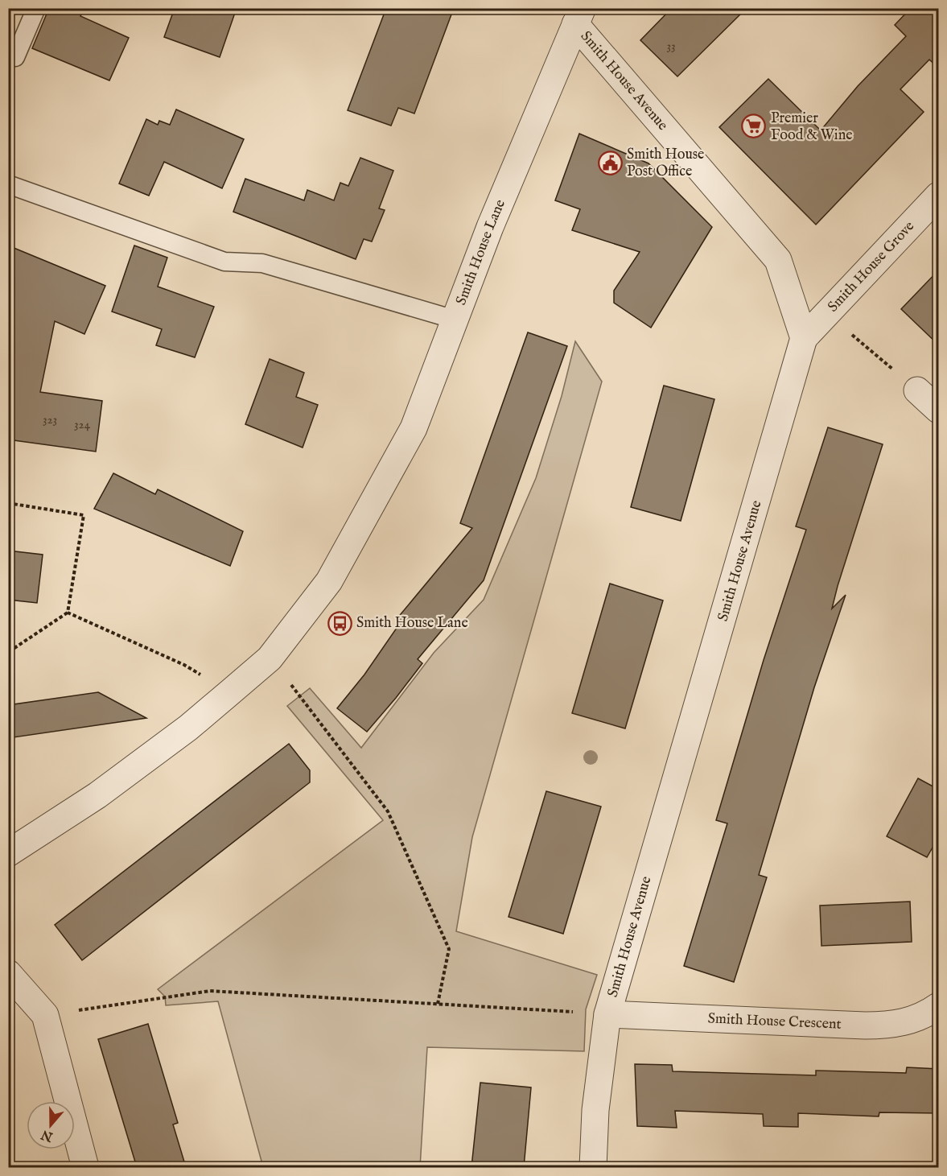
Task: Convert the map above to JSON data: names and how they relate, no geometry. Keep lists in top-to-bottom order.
{
  "streets": {
    "street": [
      "Smith House Avenue",
      "Smith House Lane",
      "Smith House Grove",
      "Smith House Crescent"
    ]
  },
  "crossings": [
    ["Smith House Avenue", "Smith House Lane"],
    ["Smith House Avenue", "Smith House Grove"],
    ["Smith House Avenue", "Smith House Crescent"]
  ],
  "places": {
    "supermarket": ["Premier Food & Wine"],
    "public building": ["Smith House Post Office"],
    "bus stop": ["Smith House Lane"]
  },
  "house_numbers": ["33", "323", "324"],
  "north": "bottom"
}
